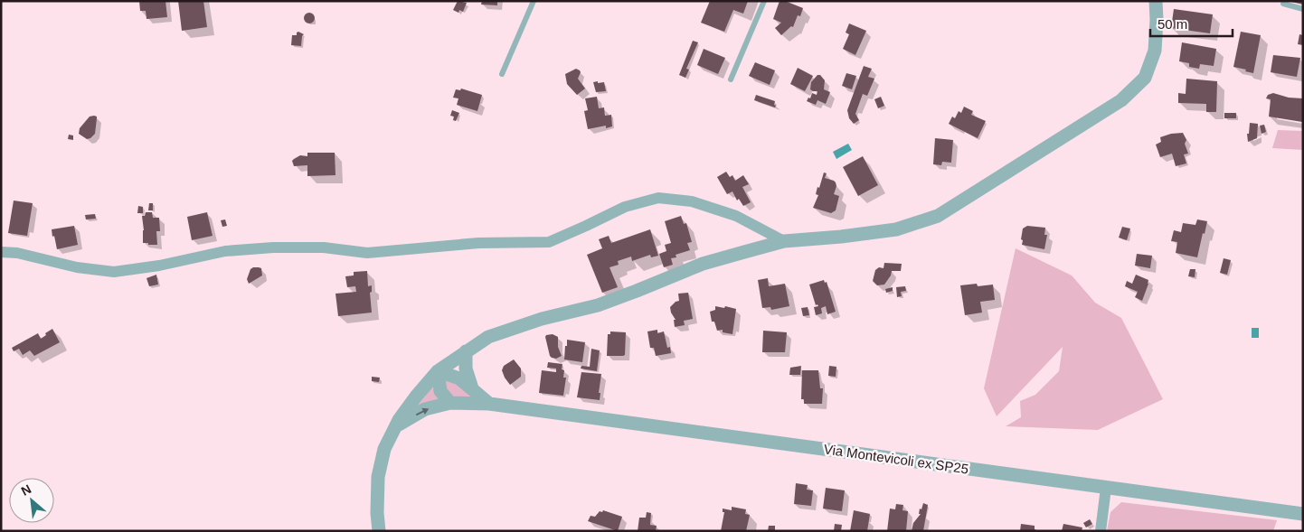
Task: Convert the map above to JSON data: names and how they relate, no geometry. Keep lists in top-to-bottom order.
{
  "streets": {
    "street": ["Via Montevicoli ex SP25"]
  },
  "scale_bar": "50 m",
  "north": "top left"
}
